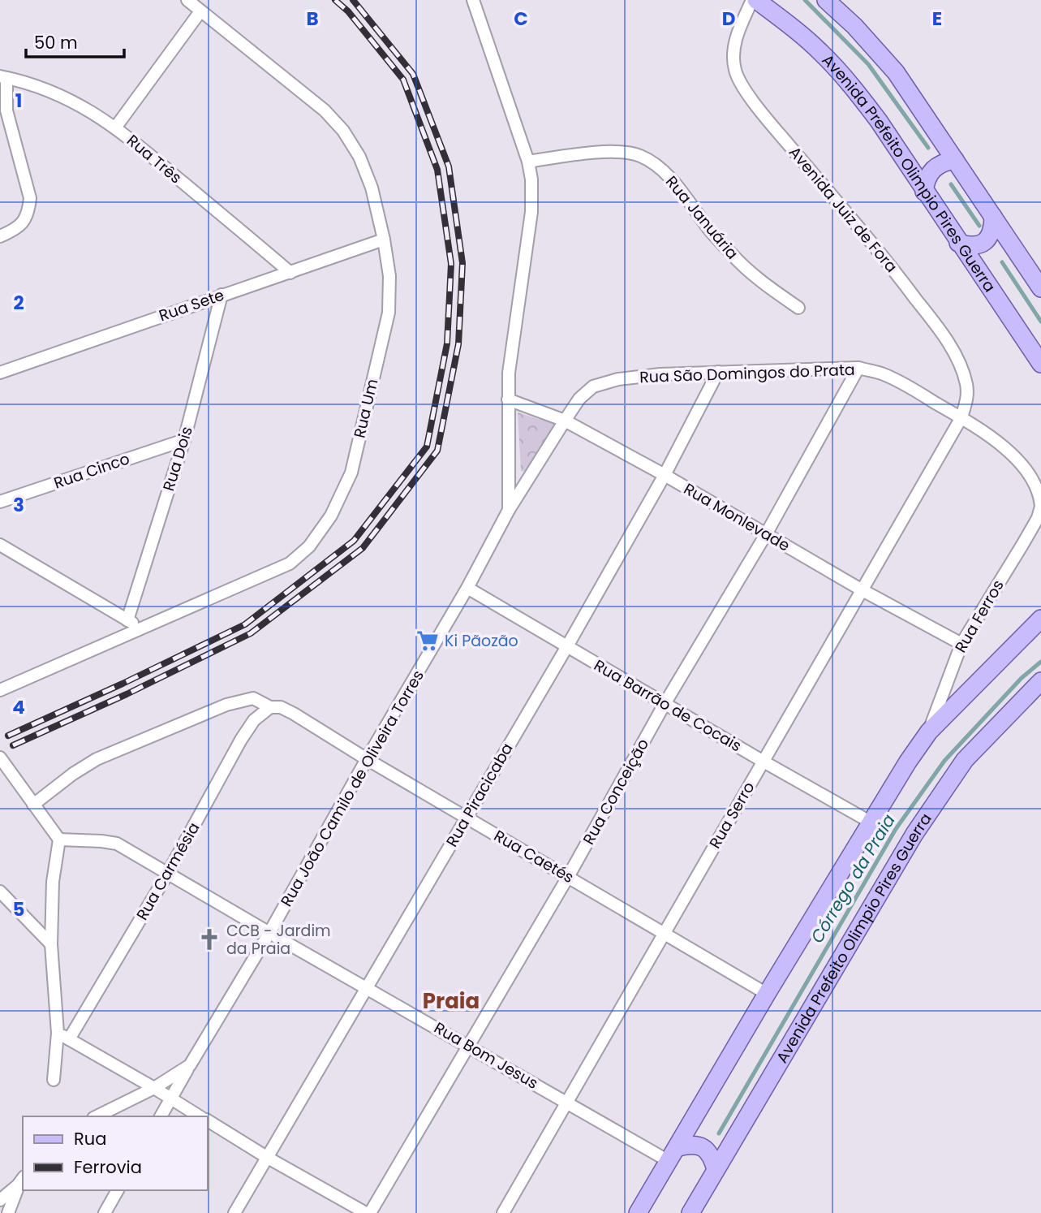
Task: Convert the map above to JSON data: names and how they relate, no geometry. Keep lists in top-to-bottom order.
{
  "streets": {
    "main road": ["Avenida Prefeito Olimpio Pires Guerra"],
    "street": [
      "Rua Três",
      "Avenida Juiz de Fora",
      "Rua Januária",
      "Rua Sete",
      "Rua São Domingos do Prata",
      "Rua Um",
      "Rua Dois",
      "Rua Cinco",
      "Rua Monlevade",
      "Rua Ferros",
      "Rua Barrão de Cocais",
      "Rua João Camilo de Oliveira Torres",
      "Rua Conceição",
      "Rua Piracicaba",
      "Rua Serro",
      "Rua Caetés",
      "Rua Carmésia",
      "Rua Bom Jesus"
    ]
  },
  "crossings": [
    ["Rua Três", "Rua Sete"],
    ["Avenida Prefeito Olimpio Pires Guerra", "Avenida Juiz de Fora"],
    ["Avenida Juiz de Fora", "Rua São Domingos do Prata"],
    ["Avenida Juiz de Fora", "Rua Serro"],
    ["Rua Januária", "Rua João Camilo de Oliveira Torres"],
    ["Rua Sete", "Rua Um"],
    ["Rua Sete", "Rua Dois"],
    ["Rua São Domingos do Prata", "Rua Monlevade"],
    ["Rua São Domingos do Prata", "Rua Ferros"],
    ["Rua São Domingos do Prata", "Rua João Camilo de Oliveira Torres"],
    ["Rua São Domingos do Prata", "Rua Conceição"],
    ["Rua São Domingos do Prata", "Rua Piracicaba"],
    ["Rua São Domingos do Prata", "Rua Serro"],
    ["Rua Dois", "Rua Cinco"],
    ["Rua Monlevade", "Rua Ferros"],
    ["Rua Monlevade", "Rua João Camilo de Oliveira Torres"],
    ["Rua Monlevade", "Rua Conceição"],
    ["Rua Monlevade", "Rua Piracicaba"],
    ["Rua Monlevade", "Rua Serro"],
    ["Rua Barrão de Cocais", "Rua João Camilo de Oliveira Torres"],
    ["Rua Barrão de Cocais", "Rua Conceição"],
    ["Rua Barrão de Cocais", "Rua Piracicaba"],
    ["Rua Barrão de Cocais", "Rua Serro"],
    ["Rua João Camilo de Oliveira Torres", "Rua Caetés"],
    ["Rua João Camilo de Oliveira Torres", "Rua Bom Jesus"],
    ["Rua Conceição", "Rua Caetés"],
    ["Rua Conceição", "Rua Bom Jesus"],
    ["Rua Piracicaba", "Rua Caetés"],
    ["Rua Piracicaba", "Rua Bom Jesus"],
    ["Rua Serro", "Rua Caetés"],
    ["Rua Serro", "Rua Bom Jesus"],
    ["Rua Caetés", "Rua Carmésia"],
    ["Rua Carmésia", "Rua Bom Jesus"]
  ],
  "districts": ["Praia"],
  "water": ["Córrego da Praia"],
  "places": {
    "supermarket": ["Ki Pãozão"],
    "church": ["CCB - Jardim da Praia"]
  },
  "legend": ["Rua", "Ferrovia"],
  "scale_bar": "50 m",
  "grid": {
    "columns": [
      "B",
      "C",
      "D",
      "E"
    ],
    "rows": [
      "1",
      "2",
      "3",
      "4",
      "5"
    ]
  }
}
